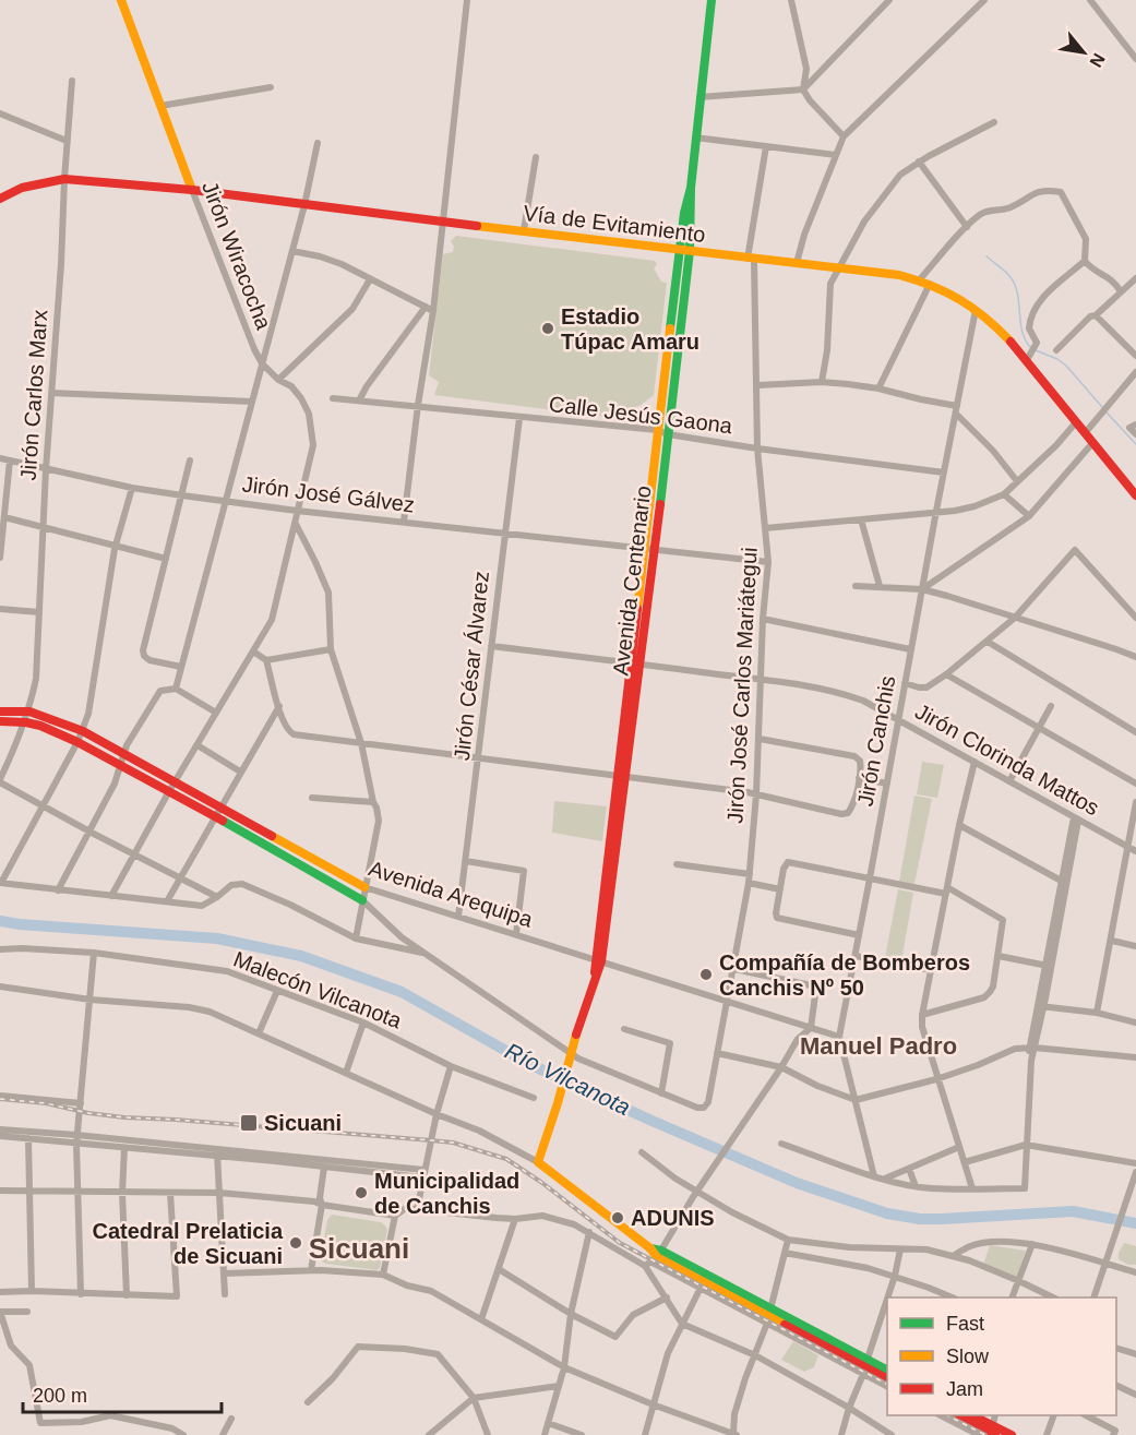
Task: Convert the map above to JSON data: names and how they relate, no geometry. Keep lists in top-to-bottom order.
{
  "streets": {
    "main road": [
      "Vía de Evitamiento",
      "Jirón Wiracocha",
      "Avenida Centenario",
      "Avenida Arequipa"
    ],
    "street": [
      "Jirón Carlos Marx",
      "Calle Jesús Gaona",
      "Jirón José Gálvez",
      "Jirón César Álvarez",
      "Jirón José Carlos Mariátegui",
      "Jirón Canchis",
      "Jirón Clorinda Mattos",
      "Malecón Vilcanota"
    ]
  },
  "crossings": [
    ["Vía de Evitamiento", "Jirón Wiracocha"],
    ["Vía de Evitamiento", "Jirón Carlos Marx"],
    ["Vía de Evitamiento", "Avenida Centenario"],
    ["Vía de Evitamiento", "Jirón José Carlos Mariátegui"],
    ["Vía de Evitamiento", "Jirón Canchis"],
    ["Jirón Wiracocha", "Jirón José Gálvez"],
    ["Jirón Wiracocha", "Avenida Arequipa"],
    ["Jirón Carlos Marx", "Jirón José Gálvez"],
    ["Jirón Carlos Marx", "Avenida Arequipa"],
    ["Calle Jesús Gaona", "Avenida Centenario"],
    ["Calle Jesús Gaona", "Jirón César Álvarez"],
    ["Calle Jesús Gaona", "Jirón José Carlos Mariátegui"],
    ["Calle Jesús Gaona", "Jirón Canchis"],
    ["Jirón José Gálvez", "Avenida Centenario"],
    ["Jirón José Gálvez", "Jirón César Álvarez"],
    ["Jirón José Gálvez", "Jirón José Carlos Mariátegui"],
    ["Jirón César Álvarez", "Jirón Clorinda Mattos"],
    ["Jirón César Álvarez", "Avenida Arequipa"],
    ["Jirón José Carlos Mariátegui", "Jirón Clorinda Mattos"],
    ["Jirón José Carlos Mariátegui", "Avenida Arequipa"],
    ["Jirón Canchis", "Jirón Clorinda Mattos"],
    ["Jirón Canchis", "Avenida Arequipa"]
  ],
  "districts": ["Manuel Padro", "Sicuani"],
  "water": ["Río Vilcanota"],
  "places": {
    "other": [
      "Estadio Túpac Amaru",
      "Compañía de Bomberos Canchis Nº 50",
      "Municipalidad de Canchis",
      "ADUNIS",
      "Catedral Prelaticia de Sicuani"
    ],
    "transit": ["Sicuani"]
  },
  "legend": ["Fast", "Slow", "Jam"],
  "scale_bar": "200 m",
  "north": "bottom right"
}
